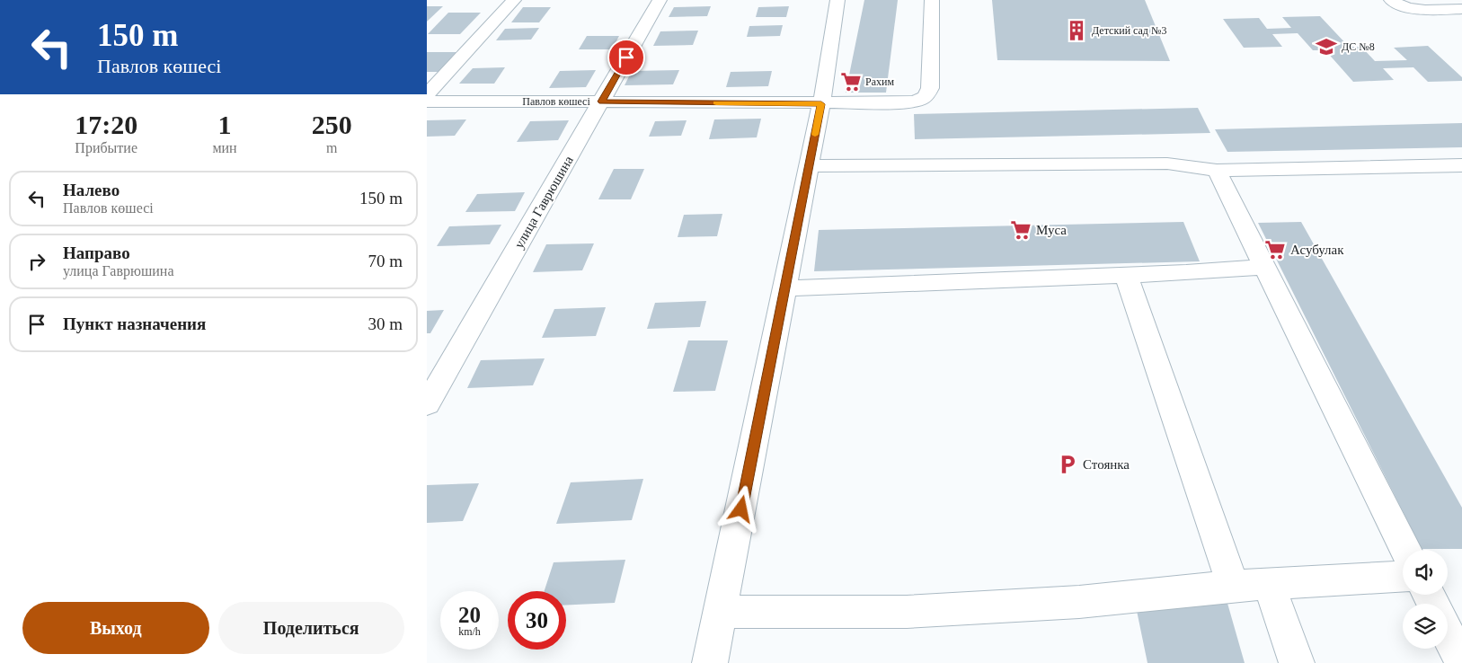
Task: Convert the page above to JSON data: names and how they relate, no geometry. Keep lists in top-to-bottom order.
{
  "streets": {
    "street": ["Павлов көшесі", "улица Гаврюшина"]
  },
  "crossings": [
    ["Павлов көшесі", "улица Гаврюшина"]
  ],
  "places": {
    "building": ["Детский сад №3"],
    "school or university": ["ДС №8"],
    "supermarket": ["Рахим", "Муса", "Асубулак"],
    "parking": ["Стоянка"]
  },
  "page": {
    "turn": ["150 m", "Павлов көшесі"],
    "eta": [
      "17:20",
      "Прибытие",
      "1",
      "мин",
      "250",
      "m"
    ],
    "list": [
      {
        "name": "Налево",
        "note": "Павлов көшесі",
        "value": "150 m"
      },
      {
        "name": "Направо",
        "note": "улица Гаврюшина",
        "value": "70 m"
      },
      {
        "name": "Пункт назначения",
        "value": "30 m"
      }
    ],
    "speed": "20 km/h",
    "limit": "30",
    "buttons": ["Выход", "Поделиться"]
  }
}
